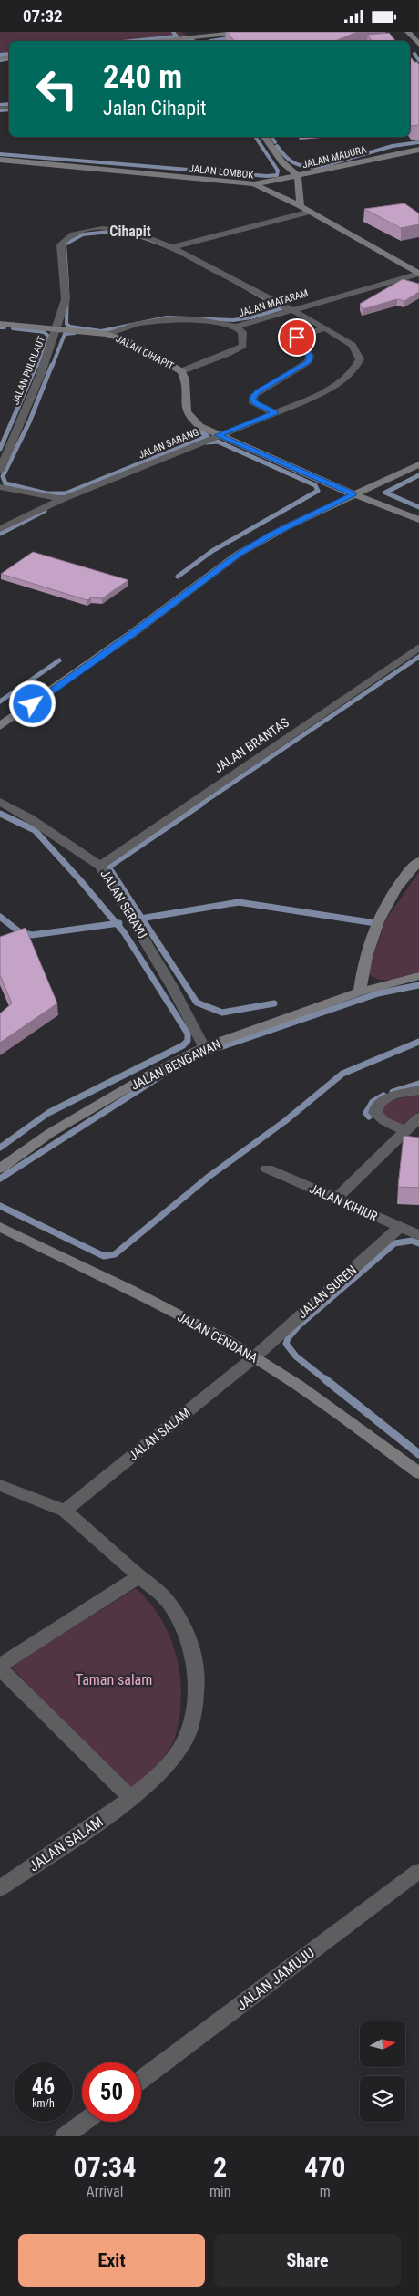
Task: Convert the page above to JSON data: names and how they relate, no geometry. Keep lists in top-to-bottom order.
{
  "streets": {
    "street": [
      "JALAN MADURA",
      "JALAN LOMBOK",
      "JALAN MATARAM",
      "JALAN CIHAPIT",
      "JALAN PULOLAUT",
      "JALAN SABANG",
      "JALAN BRANTAS",
      "JALAN SERAYU",
      "JALAN BENGAWAN",
      "JALAN KIHIUR",
      "JALAN SUREN",
      "JALAN CENDANA",
      "JALAN SALAM",
      "JALAN JAMUJU"
    ]
  },
  "crossings": [
    ["JALAN MADURA", "JALAN LOMBOK"],
    ["JALAN LOMBOK", "JALAN MATARAM"],
    ["JALAN MATARAM", "JALAN CIHAPIT"],
    ["JALAN MATARAM", "JALAN SABANG"],
    ["JALAN CIHAPIT", "JALAN PULOLAUT"],
    ["JALAN CIHAPIT", "JALAN SABANG"],
    ["JALAN PULOLAUT", "JALAN SABANG"],
    ["JALAN BRANTAS", "JALAN SERAYU"],
    ["JALAN SERAYU", "JALAN BENGAWAN"],
    ["JALAN KIHIUR", "JALAN SUREN"],
    ["JALAN SUREN", "JALAN CENDANA"],
    ["JALAN SUREN", "JALAN SALAM"],
    ["JALAN CENDANA", "JALAN SALAM"]
  ],
  "districts": ["Cihapit"],
  "parks": ["Taman salam"],
  "north": "right",
  "page": {
    "status": "07:32",
    "turn": ["240 m", "Jalan Cihapit"],
    "speed": "46 km/h",
    "limit": "50",
    "eta": [
      "07:34",
      "Arrival",
      "2",
      "min",
      "470",
      "m"
    ],
    "buttons": ["Exit", "Share"]
  }
}
